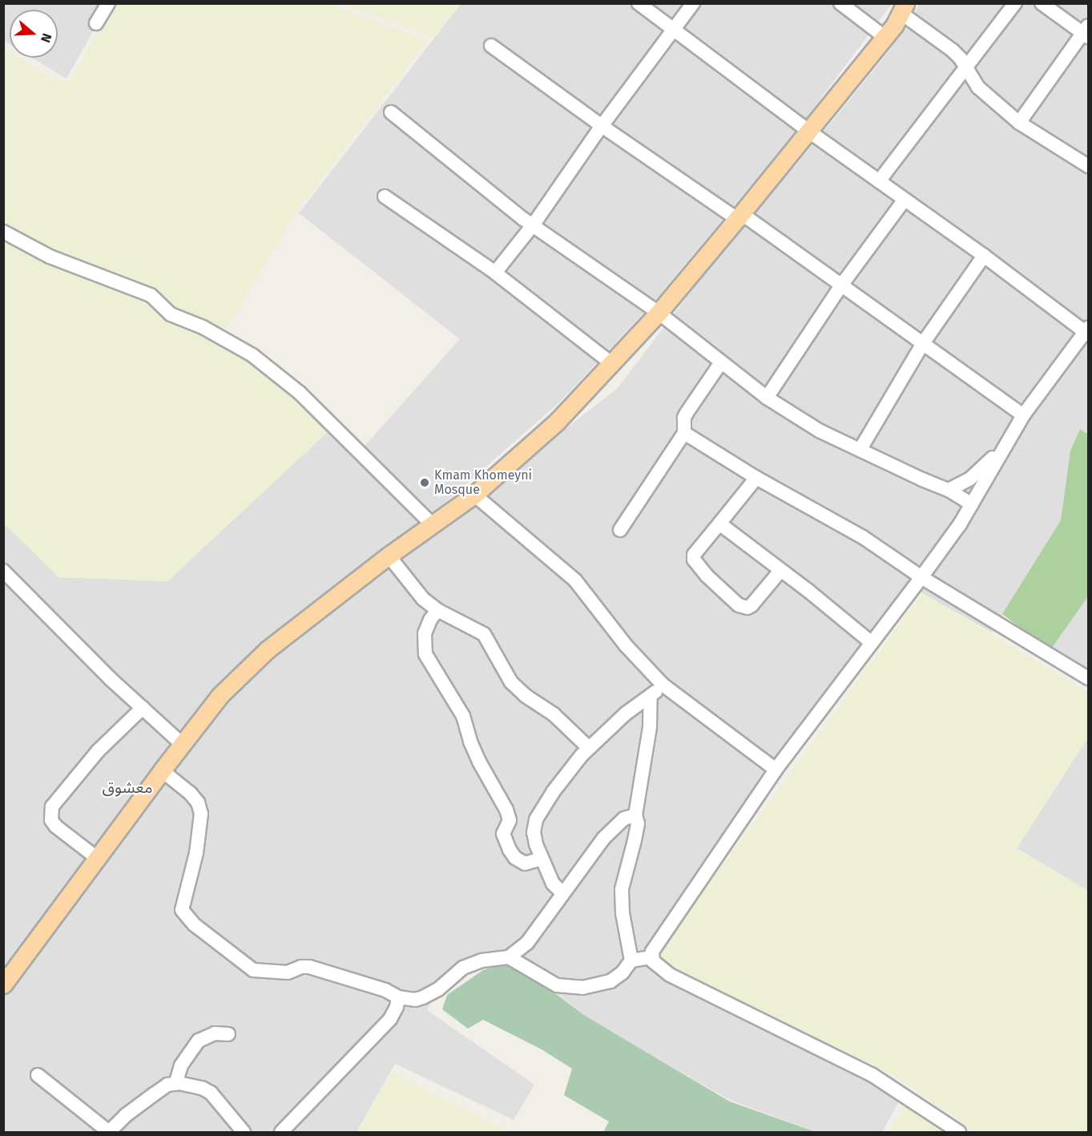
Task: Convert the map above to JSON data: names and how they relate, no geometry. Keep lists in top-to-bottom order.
{
  "districts": ["معشوق"],
  "places": ["Kmam Khomeyni Mosque"],
  "north": "right"
}
